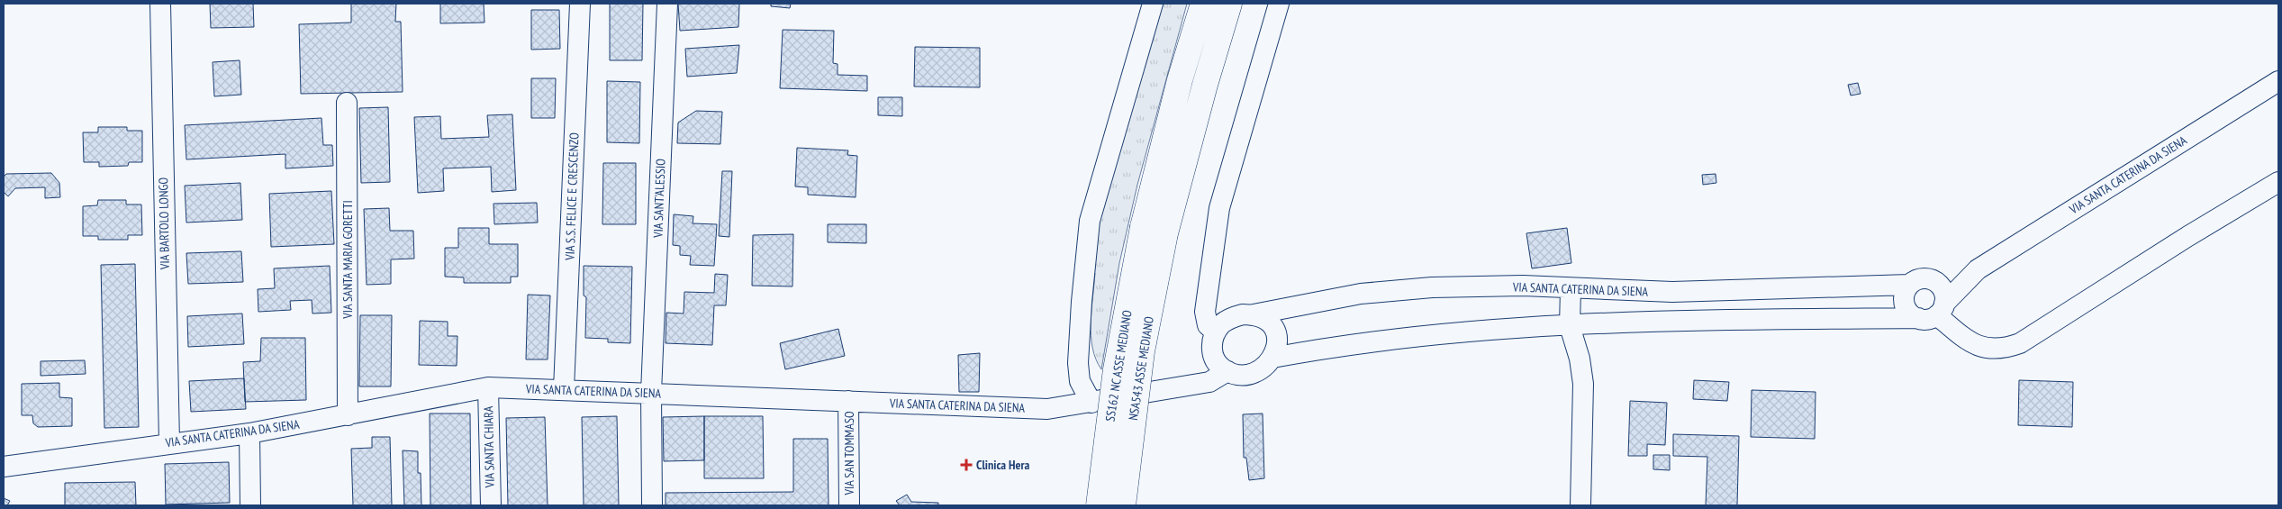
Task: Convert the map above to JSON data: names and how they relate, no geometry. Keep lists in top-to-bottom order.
{
  "streets": {
    "highway": ["SS162 NC ASSE MEDIANO", "NSA543 ASSE MEDIANO"],
    "street": [
      "VIA SANTA CATERINA DA SIENA",
      "VIA S.S. FELICE E CRESCENZO",
      "VIA SANT'ALESSIO",
      "VIA BARTOLO LONGO",
      "VIA SANTA MARIA GORETTI",
      "VIA SANTA CHIARA",
      "VIA SAN TOMMASO"
    ]
  },
  "crossings": [
    ["VIA SANTA CATERINA DA SIENA", "VIA S.S. FELICE E CRESCENZO"],
    ["VIA SANTA CATERINA DA SIENA", "VIA SANT'ALESSIO"],
    ["VIA SANTA CATERINA DA SIENA", "VIA BARTOLO LONGO"],
    ["VIA SANTA CATERINA DA SIENA", "VIA SANTA MARIA GORETTI"],
    ["VIA SANTA CATERINA DA SIENA", "VIA SANTA CHIARA"],
    ["VIA SANTA CATERINA DA SIENA", "VIA SAN TOMMASO"],
    ["SS162 NC ASSE MEDIANO", "NSA543 ASSE MEDIANO"]
  ],
  "places": {
    "health": ["Clinica Hera"]
  }
}
